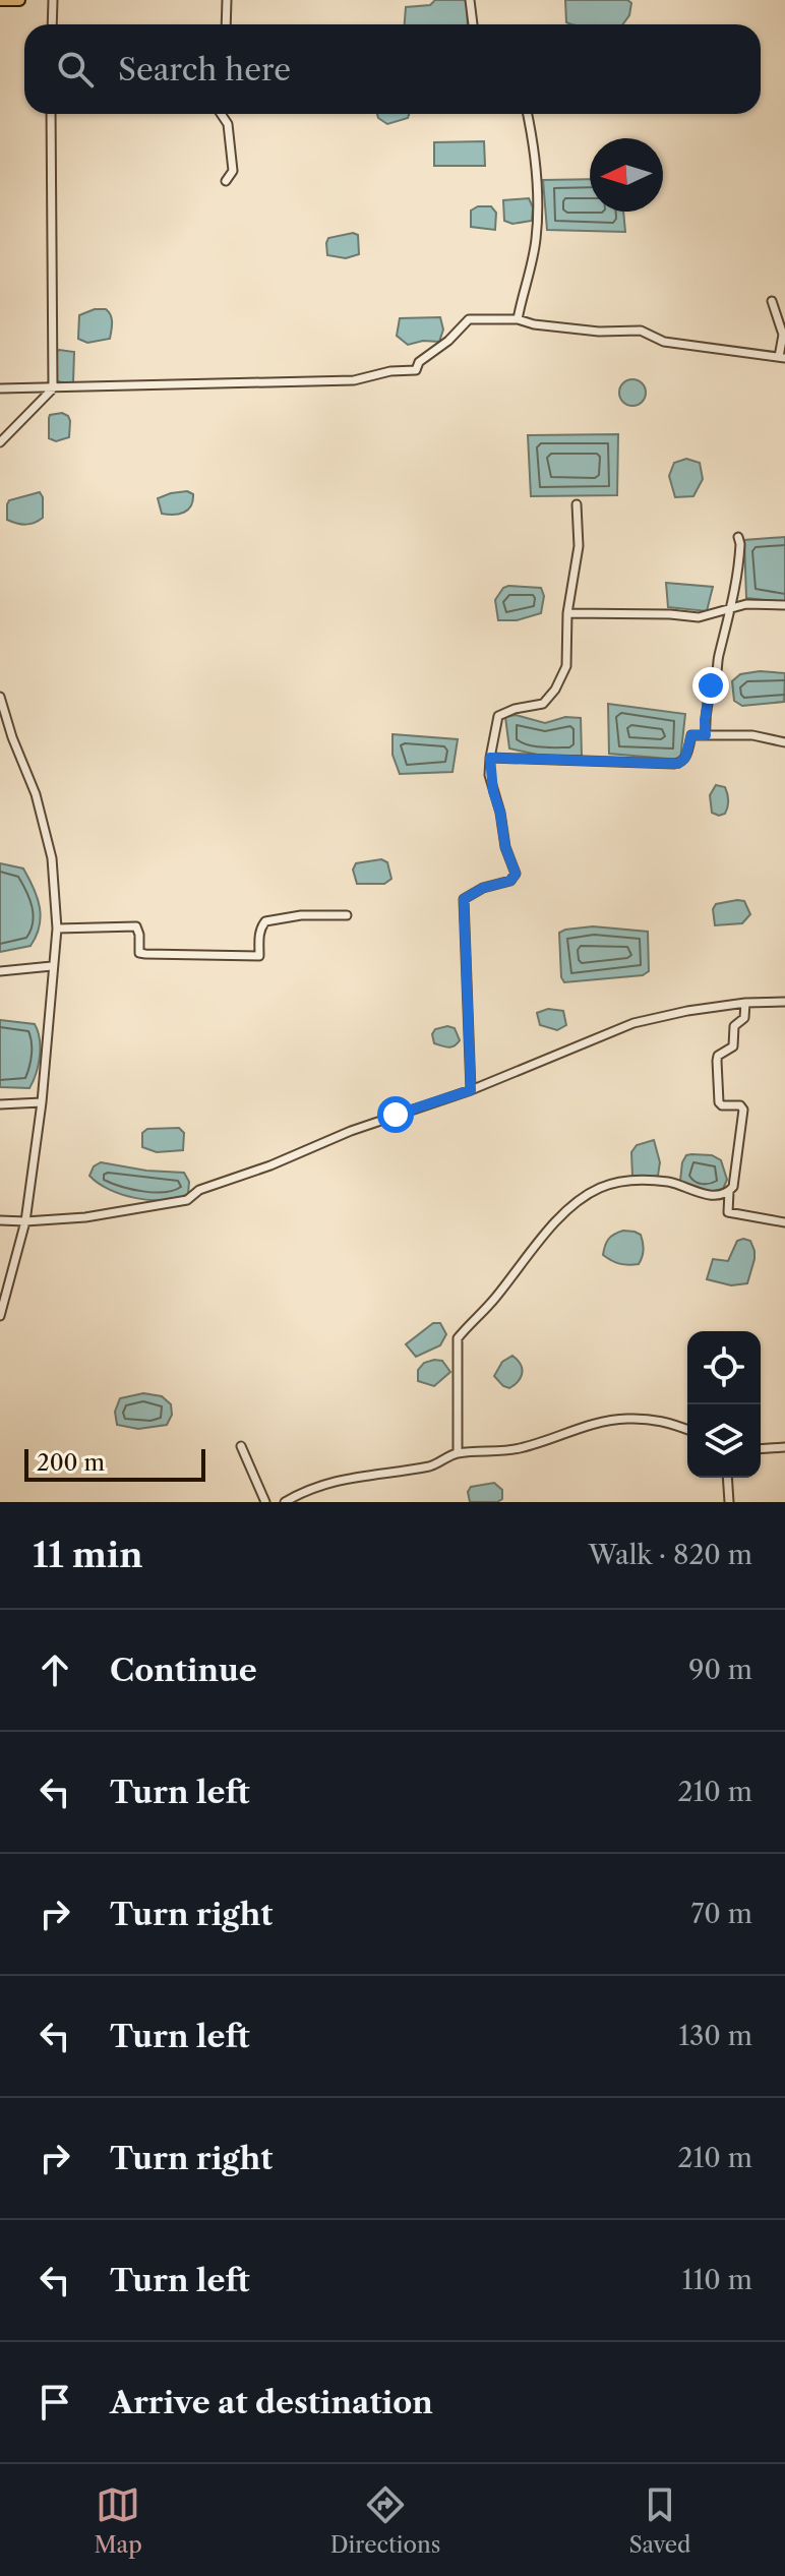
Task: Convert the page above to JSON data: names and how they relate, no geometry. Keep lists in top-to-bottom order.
{
  "scale_bar": "200 m",
  "north": "left",
  "page": {
    "search": "Search here",
    "scale": "200 m",
    "heading": ["11 min", "Walk · 820 m"],
    "list": [
      ["Continue", "90 m"],
      ["Turn left", "210 m"],
      ["Turn right", "70 m"],
      ["Turn left", "130 m"],
      ["Turn right", "210 m"],
      ["Turn left", "110 m"],
      "Arrive at destination"
    ],
    "nav": ["Map", "Directions", "Saved"]
  }
}
